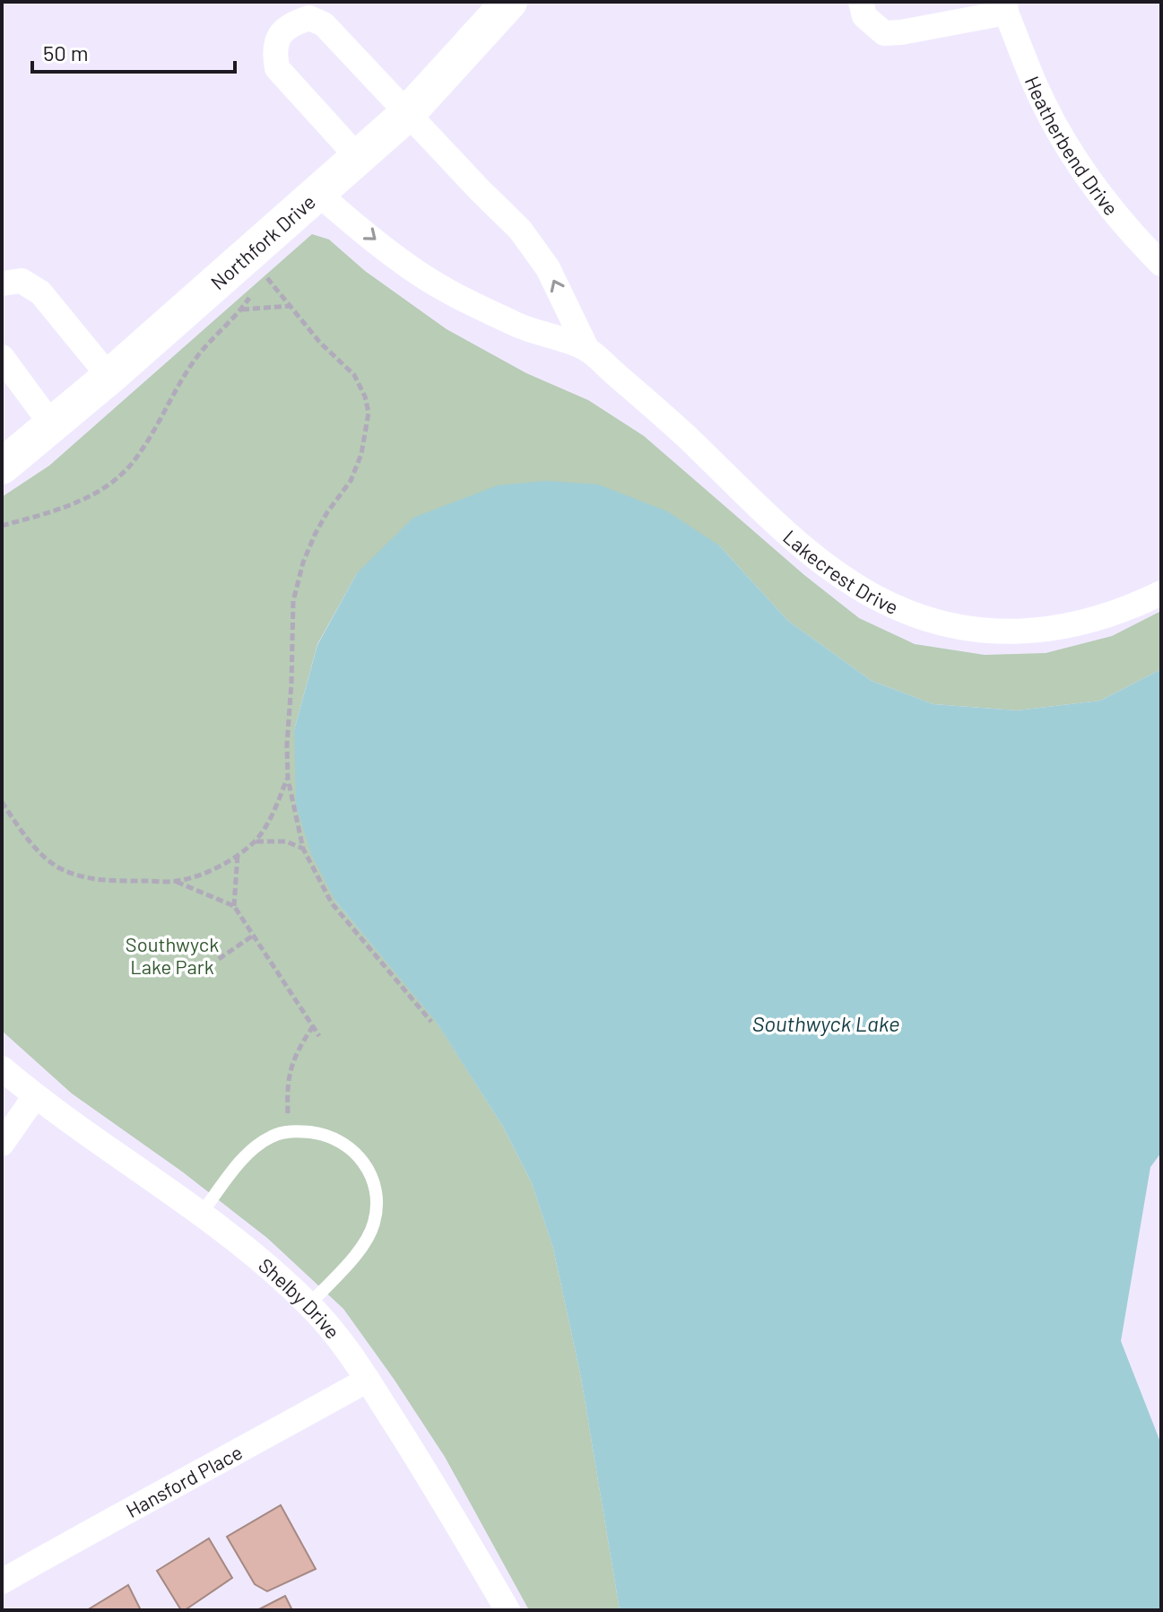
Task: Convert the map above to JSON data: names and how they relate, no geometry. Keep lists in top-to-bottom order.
{
  "streets": {
    "street": [
      "Heatherbend Drive",
      "Northfork Drive",
      "Lakecrest Drive",
      "Shelby Drive",
      "Hansford Place"
    ]
  },
  "crossings": [
    ["Northfork Drive", "Lakecrest Drive"],
    ["Shelby Drive", "Hansford Place"]
  ],
  "water": ["Southwyck Lake"],
  "parks": ["Southwyck Lake Park"],
  "scale_bar": "50 m"
}
